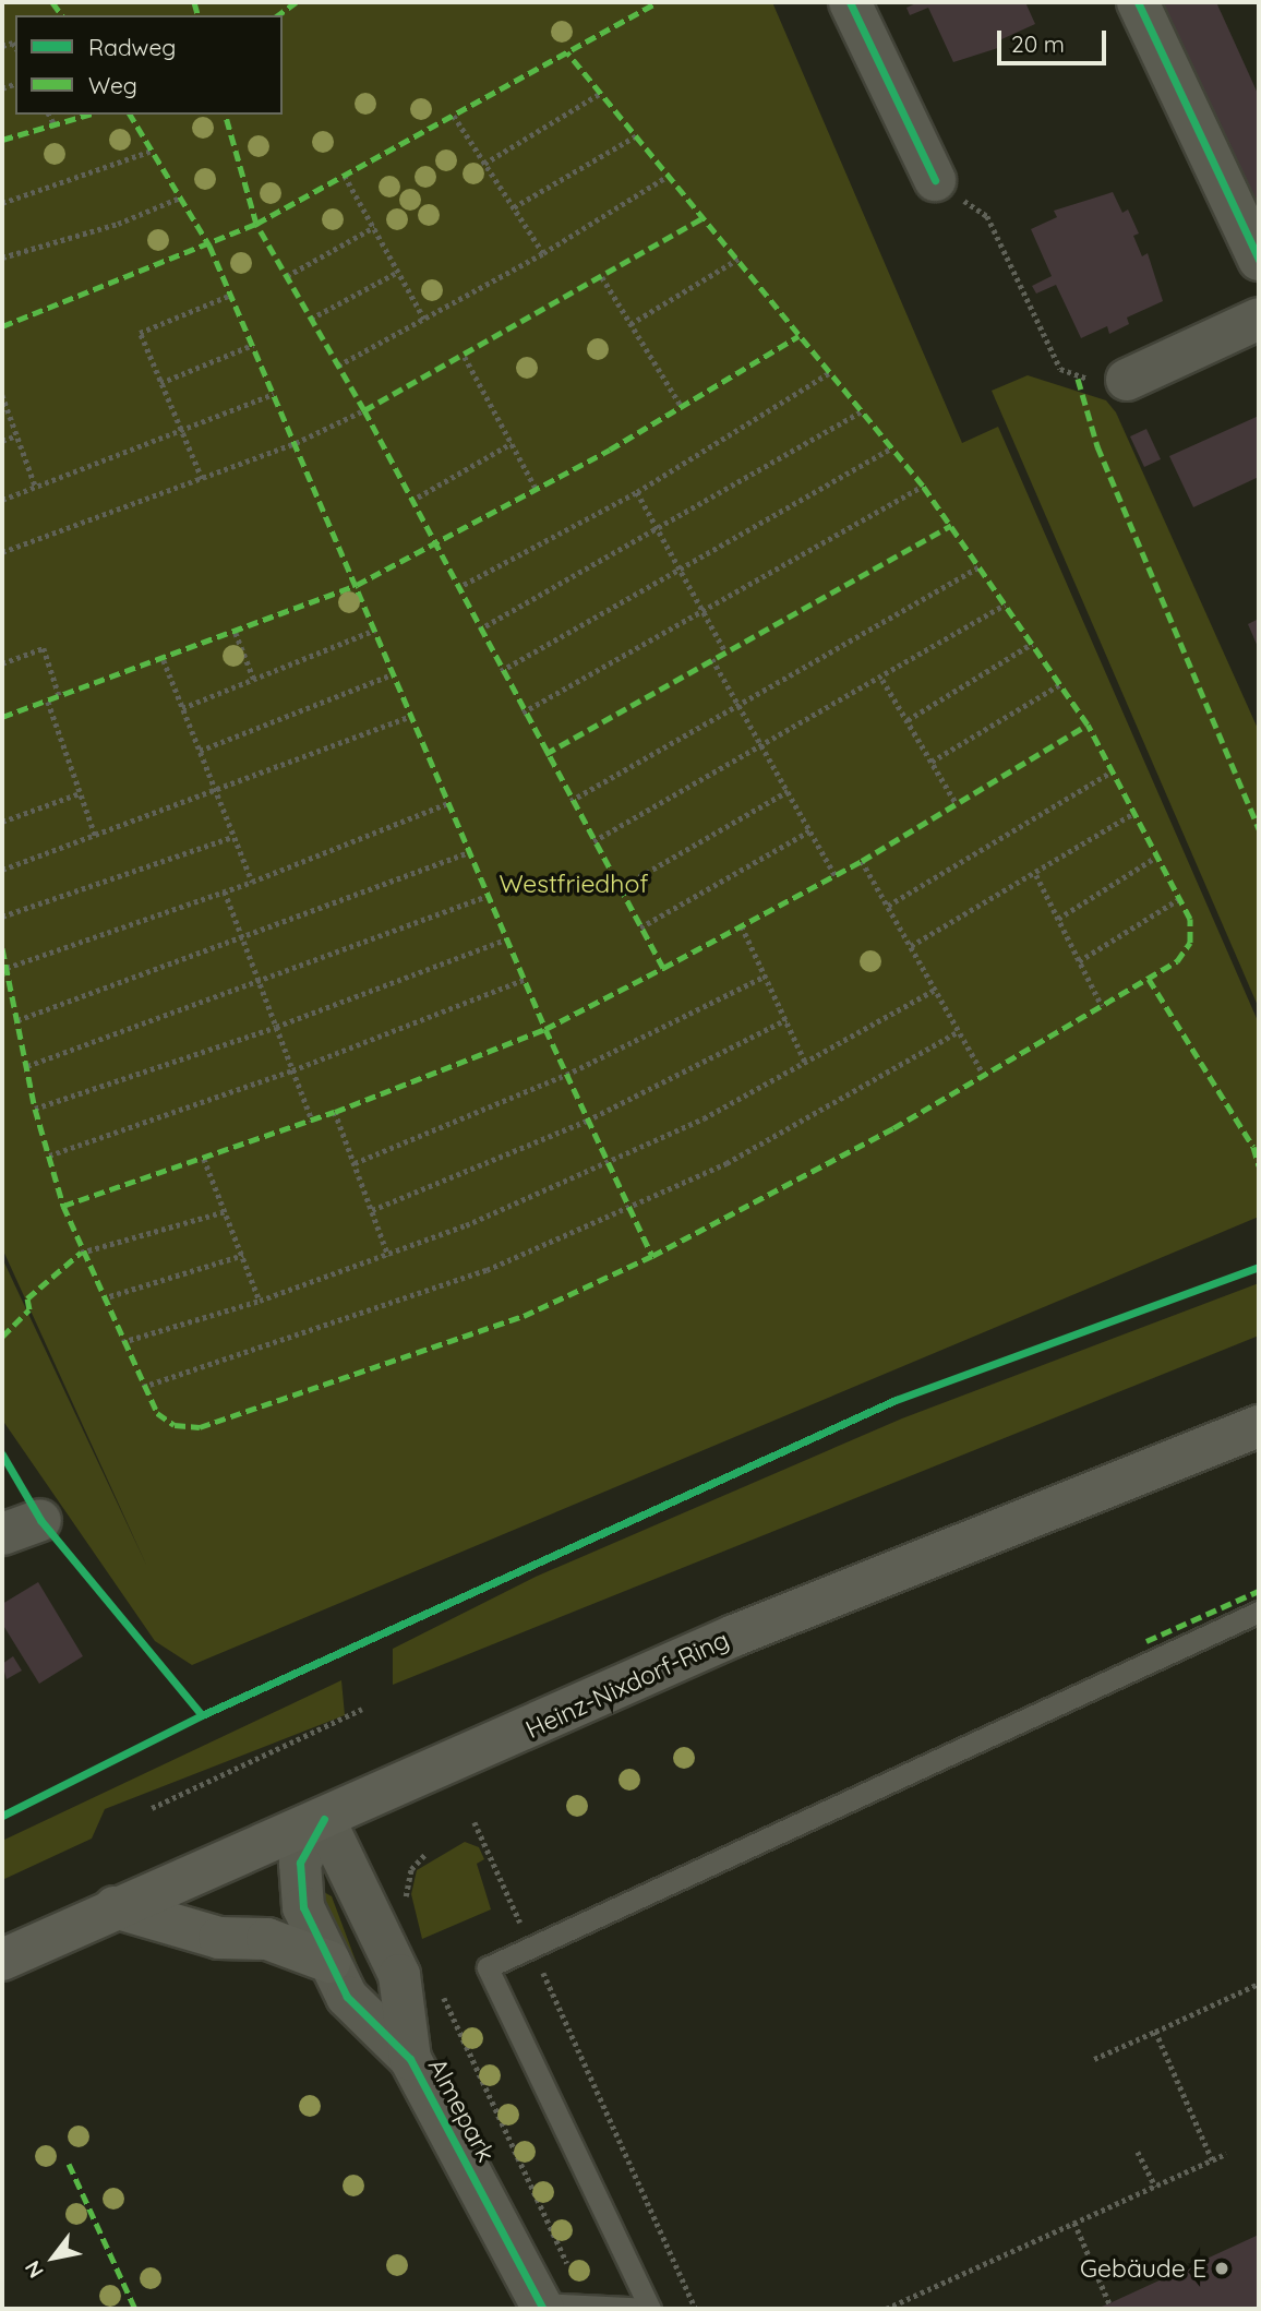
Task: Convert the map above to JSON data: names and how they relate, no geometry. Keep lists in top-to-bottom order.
{
  "streets": {
    "main road": ["Heinz-Nixdorf-Ring"],
    "street": ["Almepark"]
  },
  "crossings": [
    ["Heinz-Nixdorf-Ring", "Almepark"]
  ],
  "parks": ["Westfriedhof"],
  "places": ["Gebäude E"],
  "legend": ["Radweg", "Weg"],
  "scale_bar": "20 m",
  "north": "bottom left"
}
